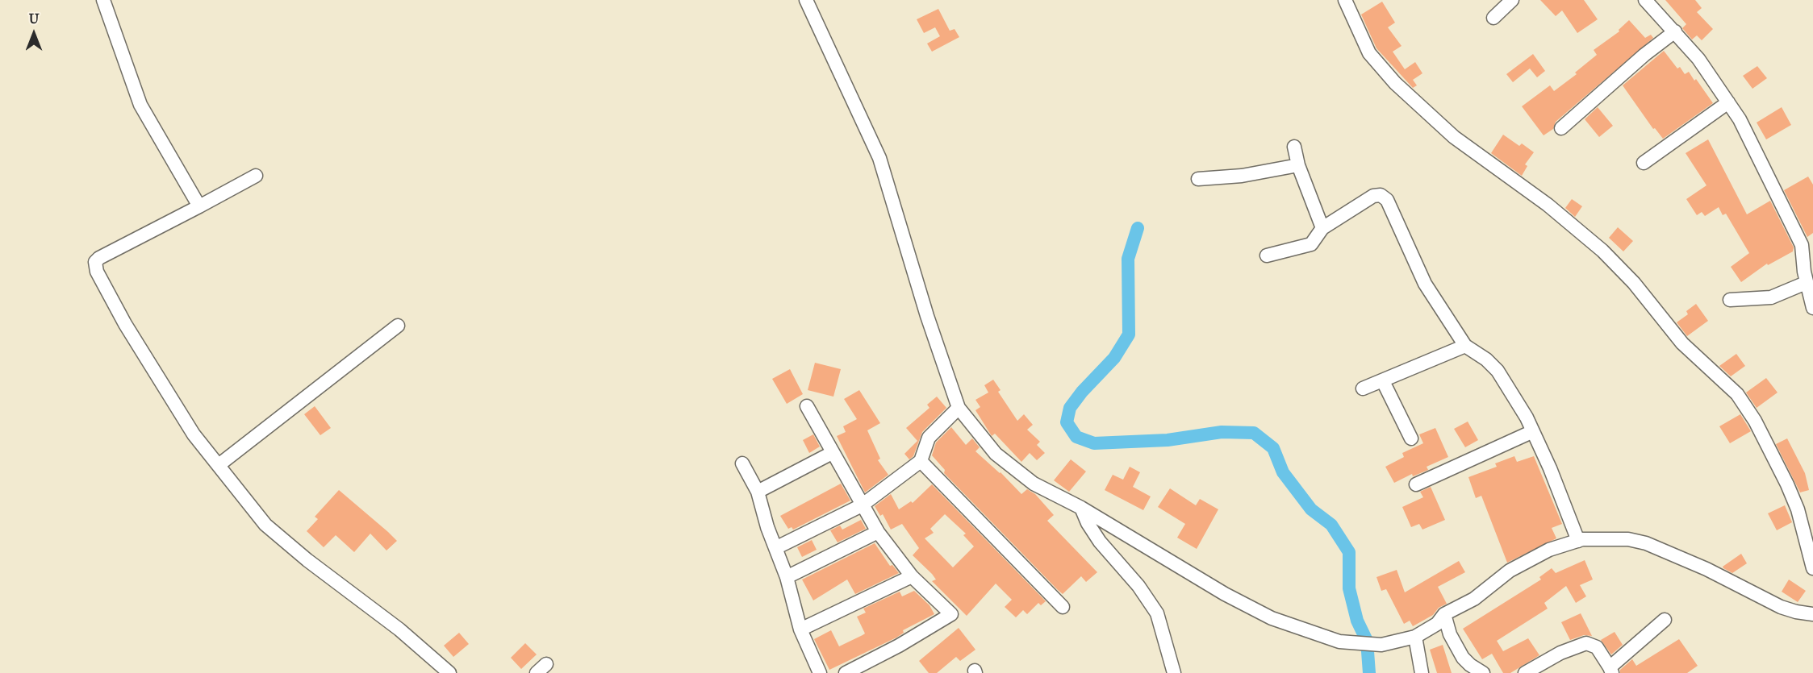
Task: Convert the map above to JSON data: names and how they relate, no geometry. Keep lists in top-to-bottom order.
{
  "north": "top"
}
